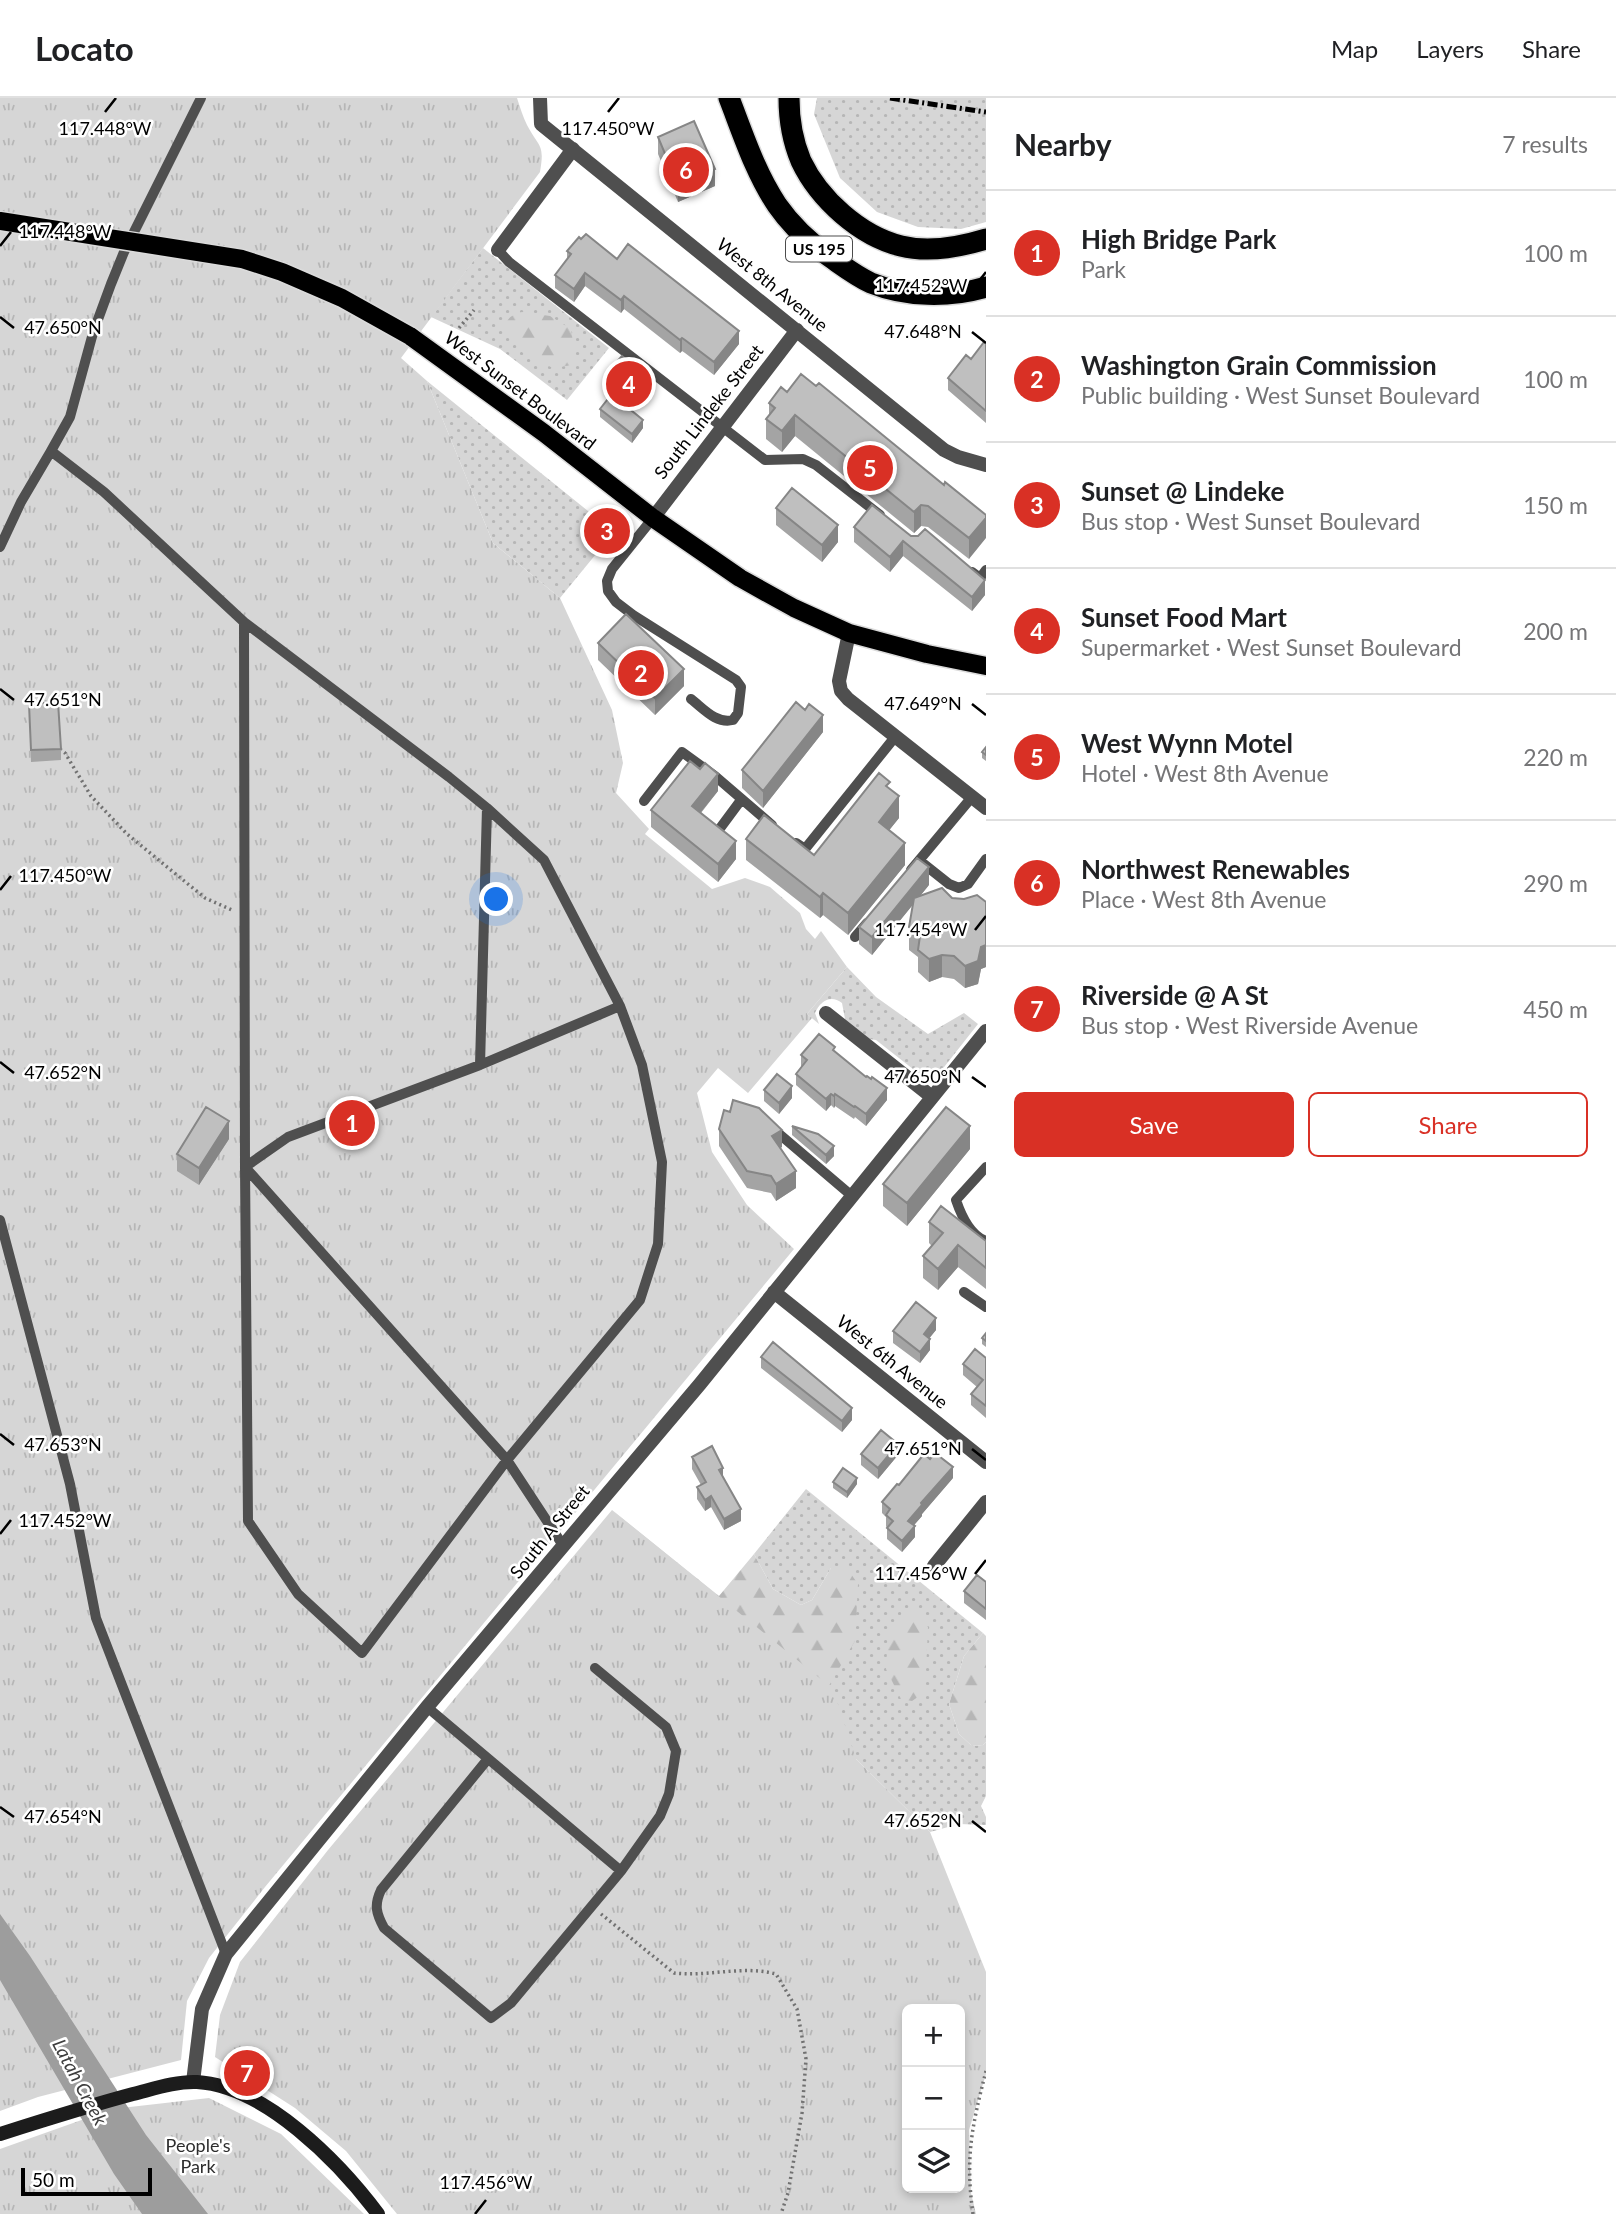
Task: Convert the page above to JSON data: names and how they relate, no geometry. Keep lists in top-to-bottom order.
{
  "streets": {
    "highway": ["US 195"],
    "main road": ["West Sunset Boulevard"],
    "street": [
      "West 8th Avenue",
      "South Lindeke Street",
      "West 6th Avenue",
      "South A Street"
    ]
  },
  "crossings": [
    ["West 8th Avenue", "South Lindeke Street"],
    ["West Sunset Boulevard", "South Lindeke Street"],
    ["West 6th Avenue", "South A Street"]
  ],
  "water": ["Latah Creek"],
  "parks": ["People's Park"],
  "scale_bar": "50 m",
  "page": {
    "header": "Locato",
    "nav": ["Map", "Layers", "Share"],
    "heading": ["Nearby", "7 results"],
    "pins": [
      "6",
      "4",
      "5",
      "3",
      "2",
      "1",
      "7"
    ],
    "list": [
      {
        "mark": "1",
        "name": "High Bridge Park",
        "note": "Park",
        "value": "100 m"
      },
      {
        "mark": "2",
        "name": "Washington Grain Commission",
        "note": "Public building · West Sunset Boulevard",
        "value": "100 m"
      },
      {
        "mark": "3",
        "name": "Sunset @ Lindeke",
        "note": "Bus stop · West Sunset Boulevard",
        "value": "150 m"
      },
      {
        "mark": "4",
        "name": "Sunset Food Mart",
        "note": "Supermarket · West Sunset Boulevard",
        "value": "200 m"
      },
      {
        "mark": "5",
        "name": "West Wynn Motel",
        "note": "Hotel · West 8th Avenue",
        "value": "220 m"
      },
      {
        "mark": "6",
        "name": "Northwest Renewables",
        "note": "Place · West 8th Avenue",
        "value": "290 m"
      },
      {
        "mark": "7",
        "name": "Riverside @ A St",
        "note": "Bus stop · West Riverside Avenue",
        "value": "450 m"
      }
    ],
    "buttons": ["Save", "Share"],
    "map_buttons": ["+", "−"],
    "scale": "50 m"
  },
  "coordinates": [
    "117.448°W",
    "117.450°W",
    "117.452°W",
    "47.650°N",
    "47.648°N",
    "47.651°N",
    "47.649°N",
    "117.454°W",
    "47.652°N",
    "47.653°N",
    "117.456°W",
    "47.654°N"
  ]
}
